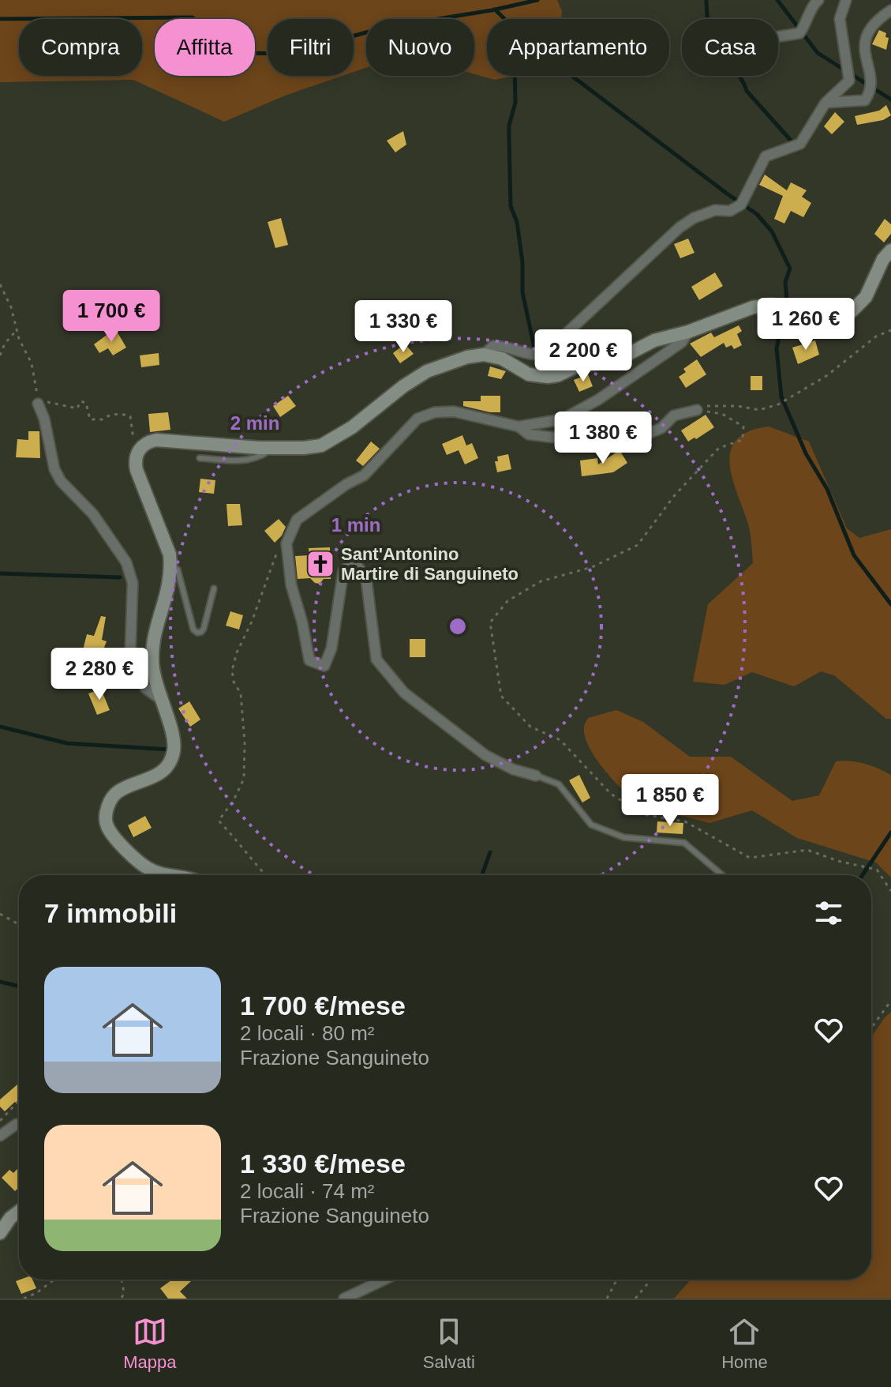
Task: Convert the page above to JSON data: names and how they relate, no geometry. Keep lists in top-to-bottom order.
{
  "places": {
    "church": ["Sant'Antonino Martire di Sanguineto"]
  },
  "page": {
    "chip": [
      "Compra",
      "Affitta",
      "Filtri",
      "Nuovo",
      "Appartamento",
      "Casa"
    ],
    "price": [
      "1 700 €",
      "1 260 €",
      "1 330 €",
      "2 200 €",
      "1 380 €",
      "2 280 €",
      "1 850 €"
    ],
    "heading": "7 immobili",
    "list": [
      {
        "name": "1 700 €/mese",
        "note": "2 locali · 80 m² · Frazione Sanguineto"
      },
      {
        "name": "1 330 €/mese",
        "note": "2 locali · 74 m² · Frazione Sanguineto"
      }
    ],
    "tabs": ["Mappa", "Salvati", "Home"]
  },
  "rings": ["2 min", "1 min"]
}
